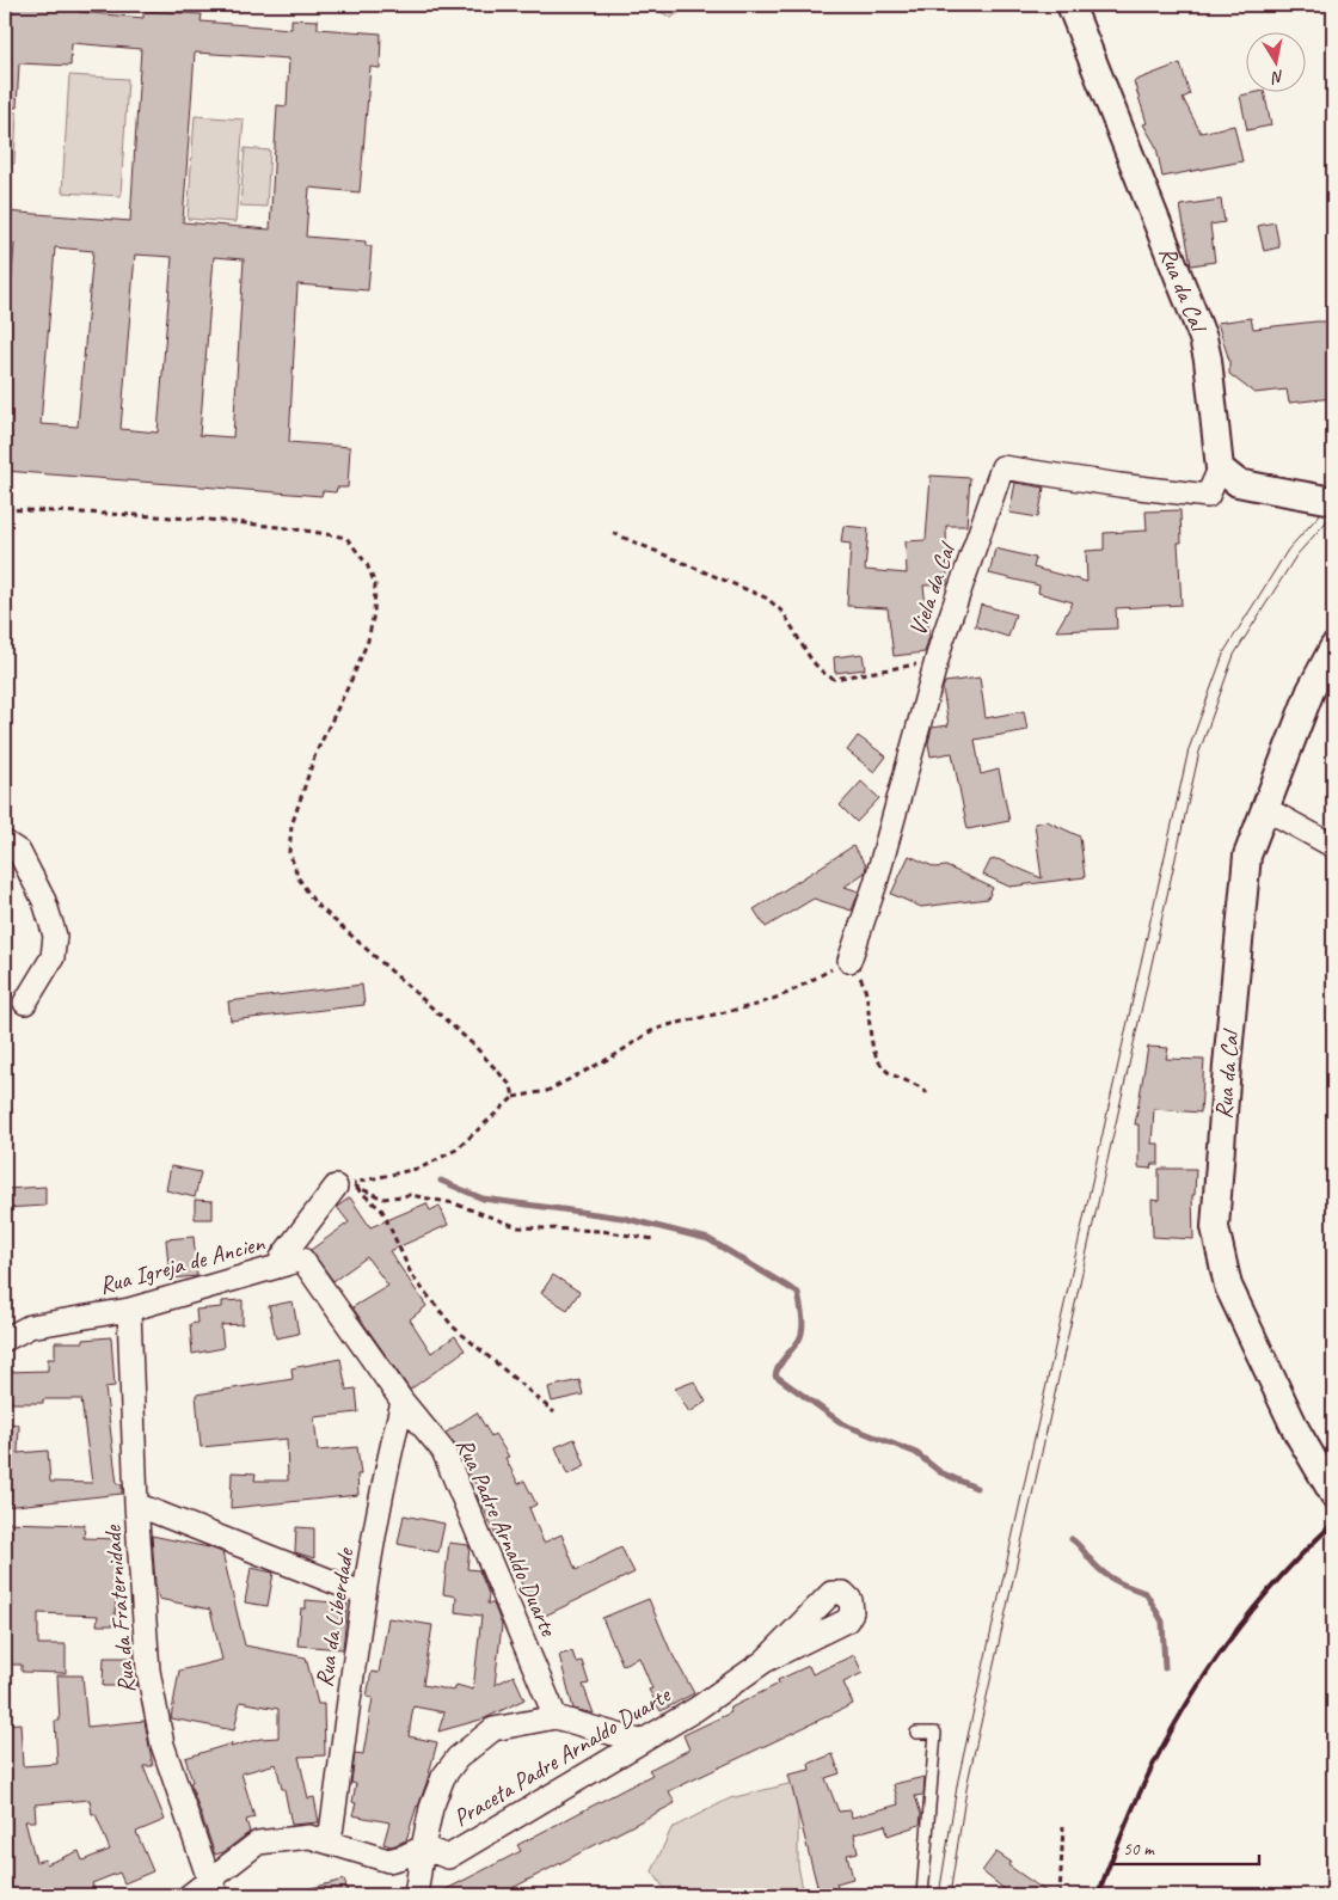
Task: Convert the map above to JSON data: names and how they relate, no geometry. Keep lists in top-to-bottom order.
{
  "streets": {
    "street": [
      "Rua da Cal",
      "Viela da Cal",
      "Rua Igreja de Ancien",
      "Rua Padre Arnaldo Duarte",
      "Rua da Fraternidade",
      "Rua da Liberdade",
      "Praceta Padre Arnaldo Duarte"
    ]
  },
  "crossings": [
    ["Rua da Cal", "Viela da Cal"],
    ["Rua Igreja de Ancien", "Rua Padre Arnaldo Duarte"],
    ["Rua Igreja de Ancien", "Rua da Fraternidade"],
    ["Rua Padre Arnaldo Duarte", "Rua da Liberdade"]
  ],
  "scale_bar": "50 m",
  "north": "bottom"
}
